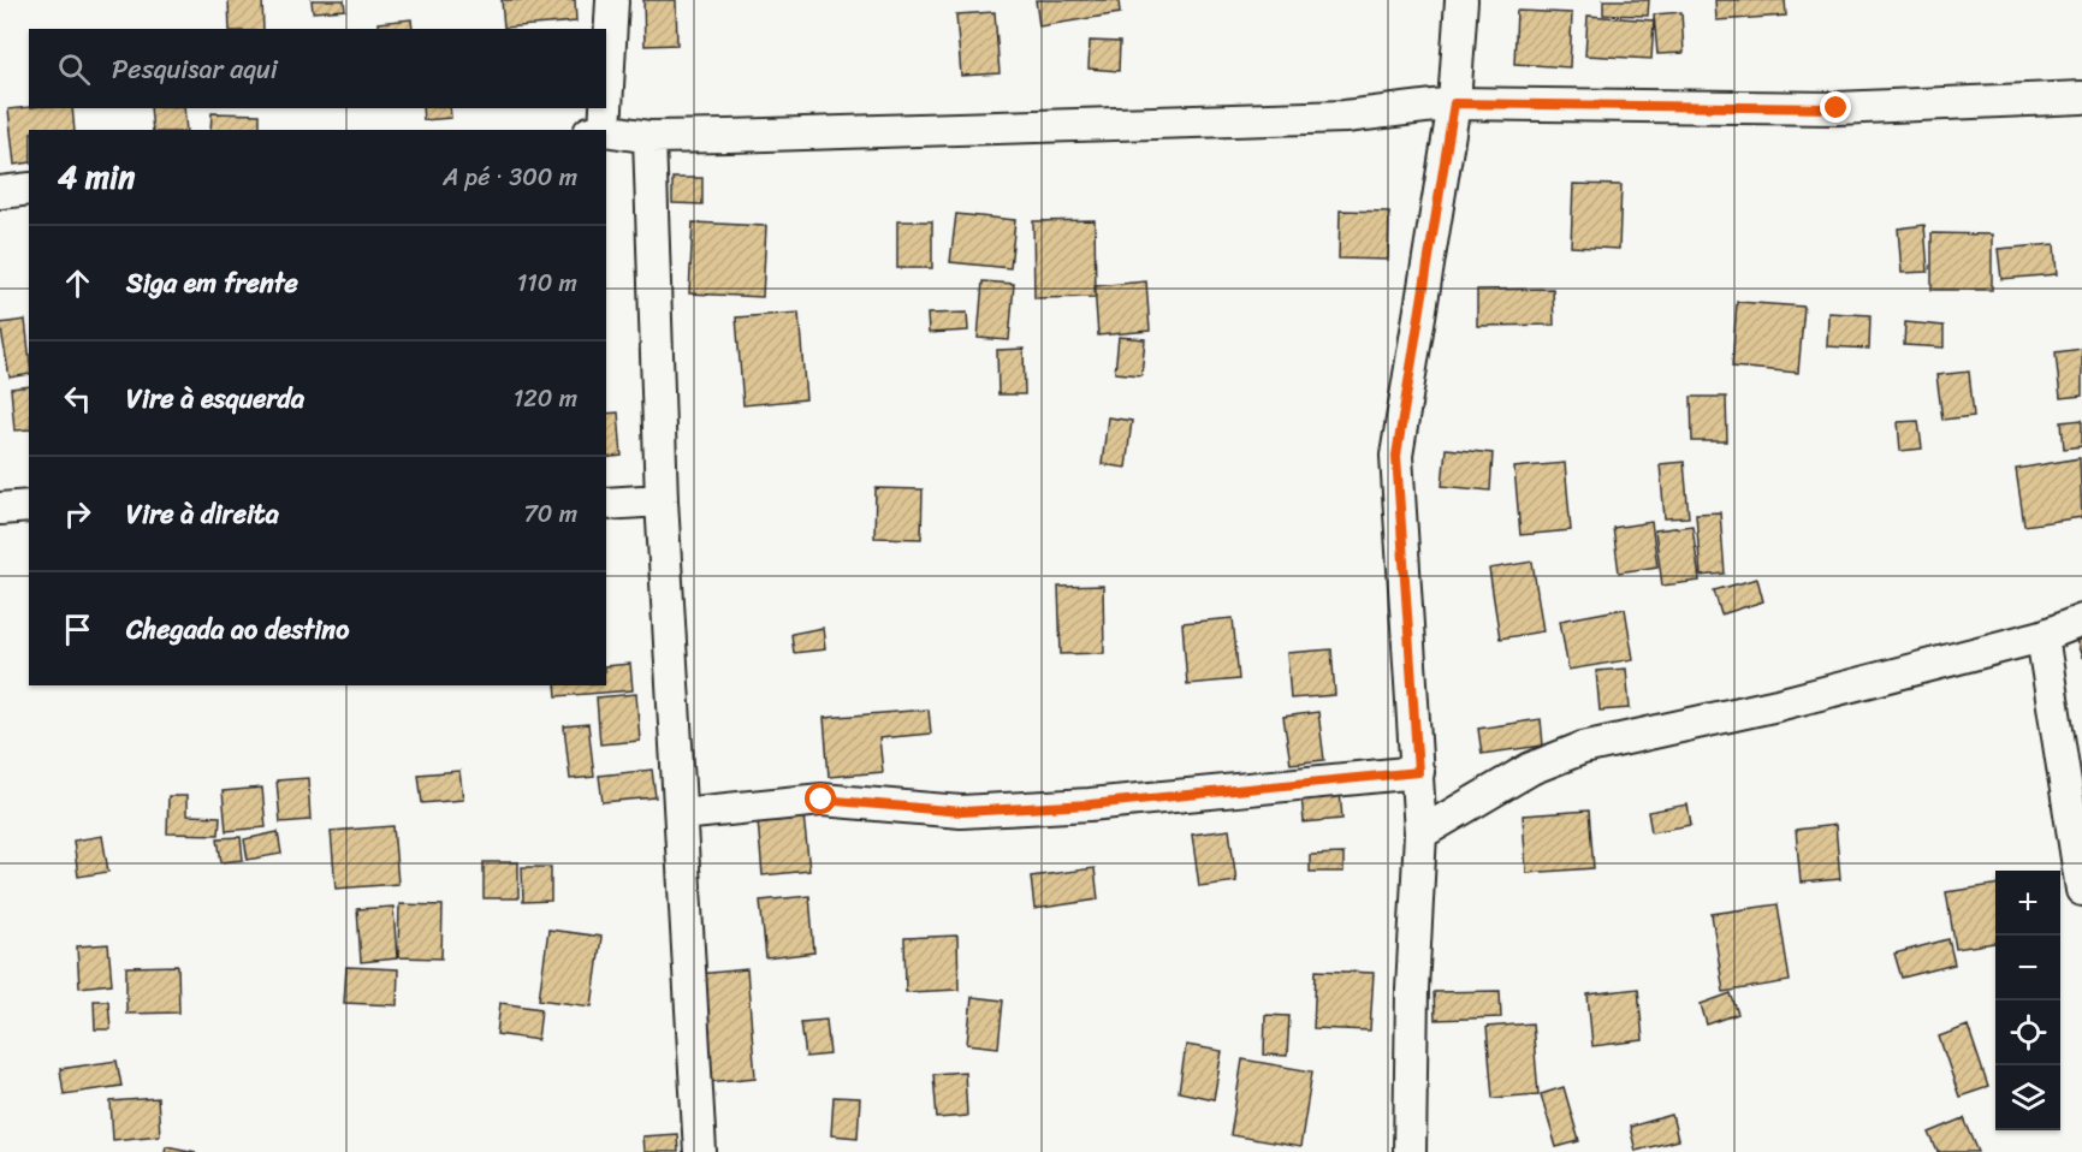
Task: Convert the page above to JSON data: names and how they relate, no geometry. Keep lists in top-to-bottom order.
{
  "page": {
    "search": "Pesquisar aqui",
    "heading": ["4 min", "A pé · 300 m"],
    "list": [
      ["Siga em frente", "110 m"],
      ["Vire à esquerda", "120 m"],
      ["Vire à direita", "70 m"],
      "Chegada ao destino"
    ],
    "map_buttons": ["+", "−"]
  }
}
